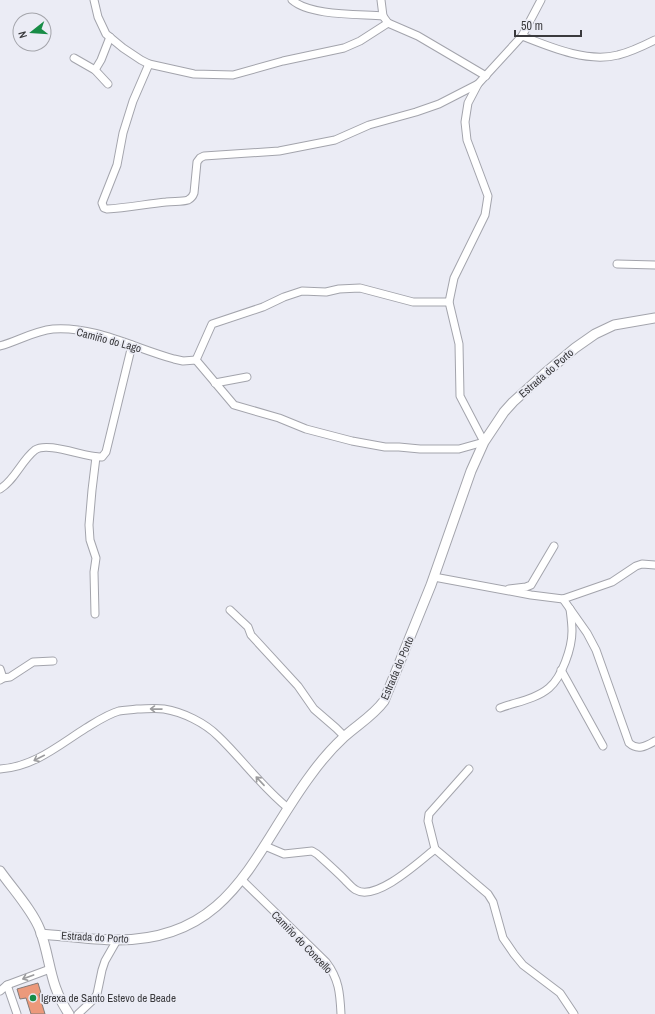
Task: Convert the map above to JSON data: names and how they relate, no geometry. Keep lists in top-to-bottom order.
{
  "streets": {
    "street": ["Camiño do Lago", "Estrada do Porto", "Camiño do Concello"]
  },
  "crossings": [
    ["Estrada do Porto", "Camiño do Concello"]
  ],
  "places": ["Igrexa de Santo Estevo de Beade"],
  "scale_bar": "50 m",
  "north": "left"
}
